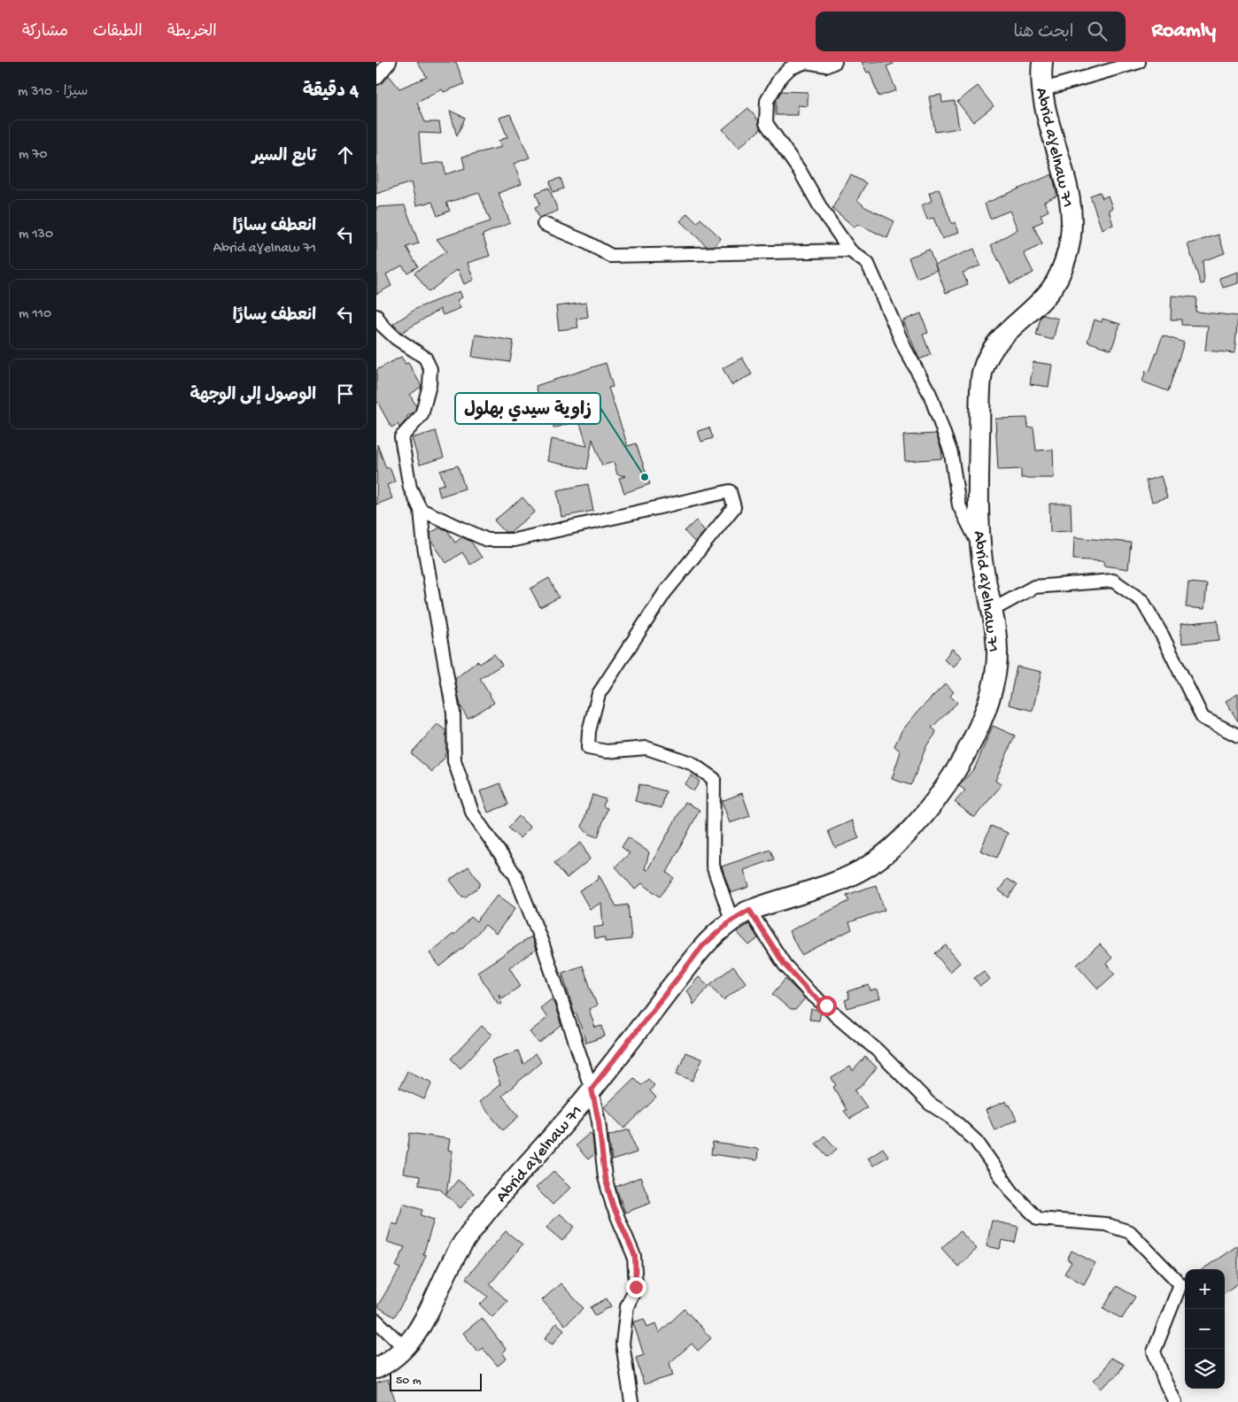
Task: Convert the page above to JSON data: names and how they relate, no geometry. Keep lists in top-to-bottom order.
{
  "streets": {
    "main road": ["Abrid aɣelnaw 71"]
  },
  "places": ["زاوية سيدي بهلول"],
  "scale_bar": "50 m",
  "page": {
    "header": "Roamly",
    "search": "ابحث هنا",
    "nav": ["الخريطة", "الطبقات", "مشاركة"],
    "heading": ["4 دقيقة", "سيرًا · 310 m"],
    "list": [
      ["تابع السير", "70 m"],
      ["انعطف يسارًا", "Abrid aɣelnaw 71", "130 m"],
      ["انعطف يسارًا", "110 m"],
      "الوصول إلى الوجهة"
    ],
    "map_buttons": ["+", "−"],
    "scale": "50 m"
  }
}
